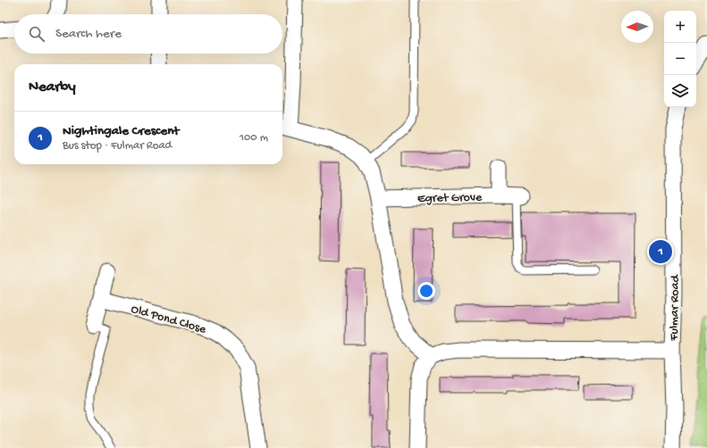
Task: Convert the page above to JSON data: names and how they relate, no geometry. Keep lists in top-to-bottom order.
{
  "streets": {
    "street": ["Egret Grove", "Fulmar Road", "Old Pond Close"]
  },
  "north": "left",
  "page": {
    "map_buttons": ["+", "−"],
    "search": "Search here",
    "heading": "Nearby",
    "list": [
      {
        "mark": "1",
        "name": "Nightingale Crescent",
        "note": "Bus stop · Fulmar Road",
        "value": "100 m"
      }
    ],
    "pins": "1"
  }
}
